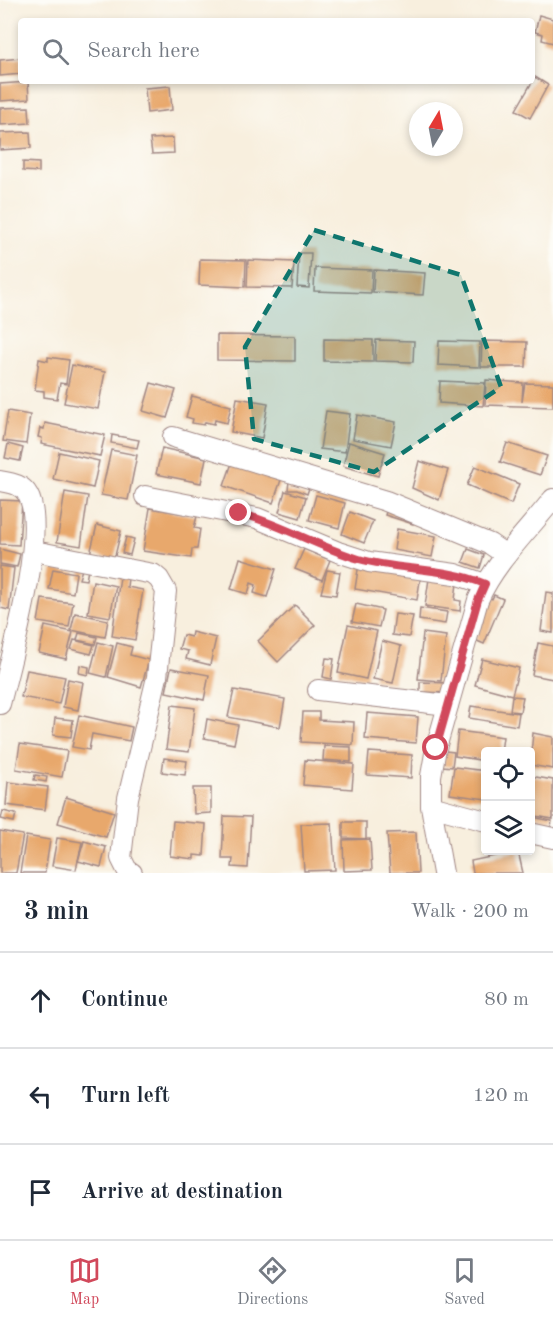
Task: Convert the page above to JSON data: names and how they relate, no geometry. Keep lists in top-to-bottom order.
{
  "north": "top",
  "page": {
    "search": "Search here",
    "heading": ["3 min", "Walk · 200 m"],
    "list": [
      ["Continue", "80 m"],
      ["Turn left", "120 m"],
      "Arrive at destination"
    ],
    "nav": ["Map", "Directions", "Saved"]
  }
}
